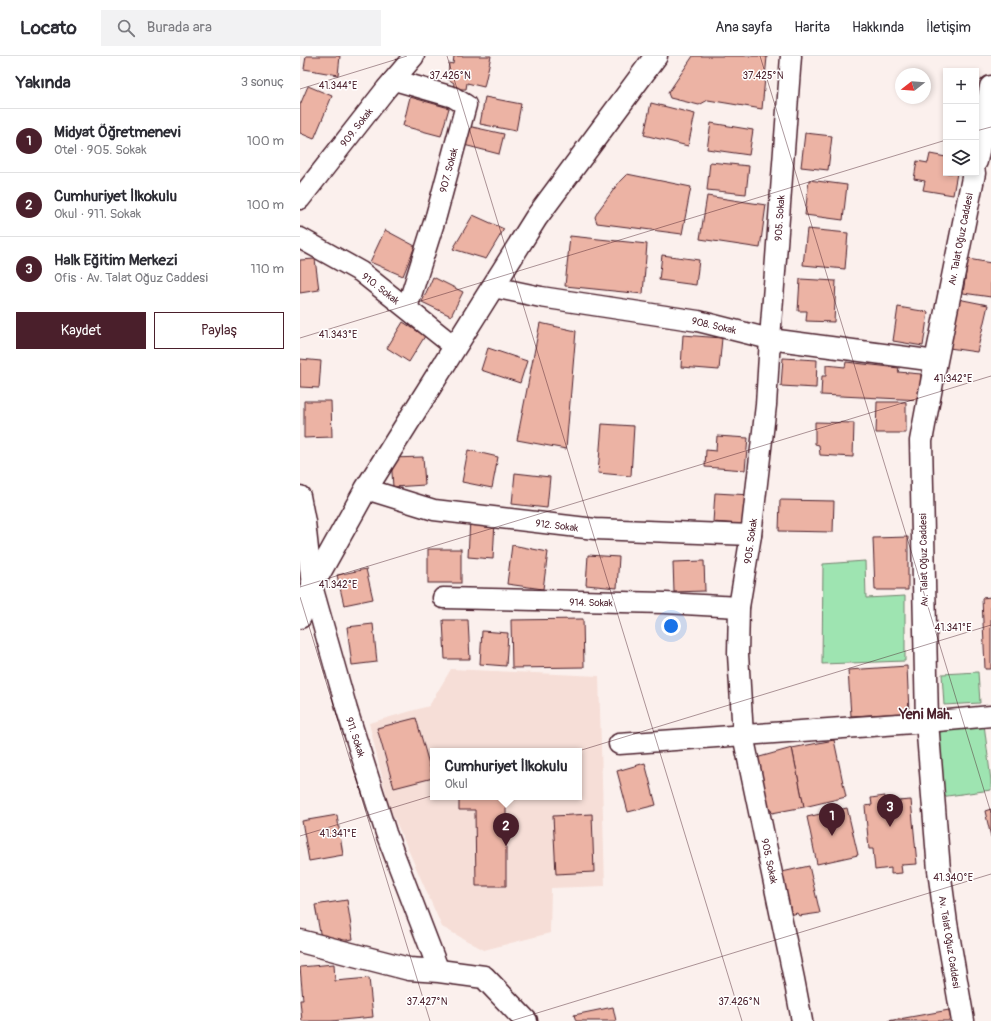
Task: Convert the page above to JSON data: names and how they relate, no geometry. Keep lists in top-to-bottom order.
{
  "streets": {
    "street": [
      "909. Sokak",
      "907. Sokak",
      "905. Sokak",
      "Av. Talat Oğuz Caddesi",
      "910. Sokak",
      "908. Sokak",
      "912. Sokak",
      "914. Sokak",
      "911. Sokak"
    ]
  },
  "crossings": [
    ["909. Sokak", "907. Sokak"],
    ["907. Sokak", "910. Sokak"],
    ["905. Sokak", "908. Sokak"],
    ["905. Sokak", "912. Sokak"],
    ["905. Sokak", "914. Sokak"],
    ["Av. Talat Oğuz Caddesi", "908. Sokak"]
  ],
  "districts": ["Yeni Mah."],
  "north": "left",
  "page": {
    "header": "Locato",
    "search": "Burada ara",
    "nav": [
      "Ana sayfa",
      "Harita",
      "Hakkında",
      "İletişim"
    ],
    "heading": ["Yakında", "3 sonuç"],
    "map_buttons": ["+", "−"],
    "list": [
      {
        "mark": "1",
        "name": "Midyat Öğretmenevi",
        "note": "Otel · 905. Sokak",
        "value": "100 m"
      },
      {
        "mark": "2",
        "name": "Cumhuriyet İlkokulu",
        "note": "Okul · 911. Sokak",
        "value": "100 m"
      },
      {
        "mark": "3",
        "name": "Halk Eğitim Merkezi",
        "note": "Ofis · Av. Talat Oğuz Caddesi",
        "value": "110 m"
      }
    ],
    "buttons": ["Kaydet", "Paylaş"],
    "popup": ["Cumhuriyet İlkokulu", "Okul"],
    "pins": ["3", "1", "2"]
  },
  "coordinates": [
    "37.426°N",
    "37.425°N",
    "41.344°E",
    "41.343°E",
    "41.342°E",
    "41.341°E",
    "41.340°E",
    "37.427°N"
  ]
}
